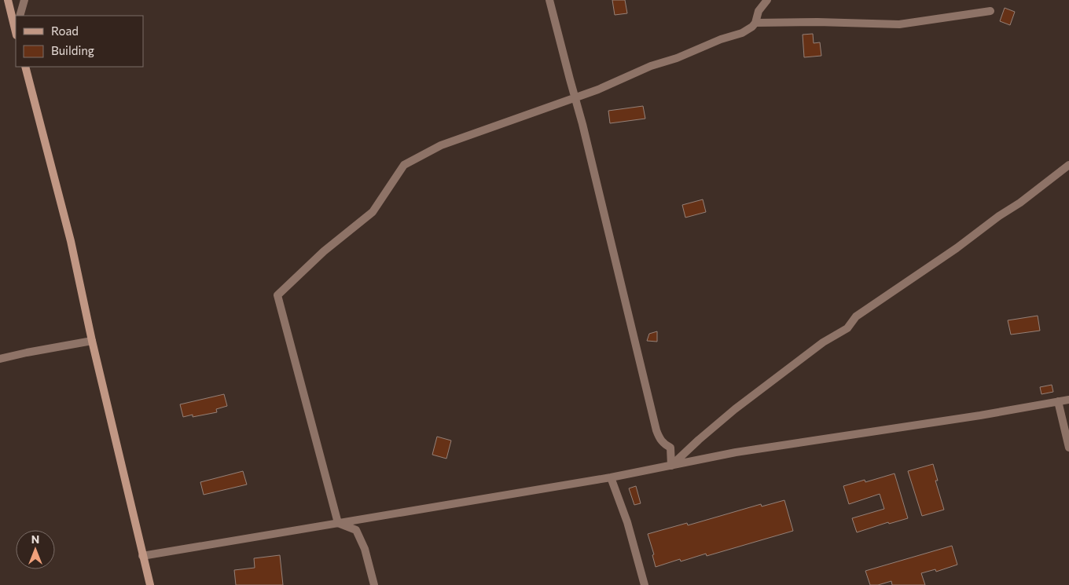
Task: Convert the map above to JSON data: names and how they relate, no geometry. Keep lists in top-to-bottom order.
{
  "legend": ["Road", "Building"],
  "north": "top"
}
